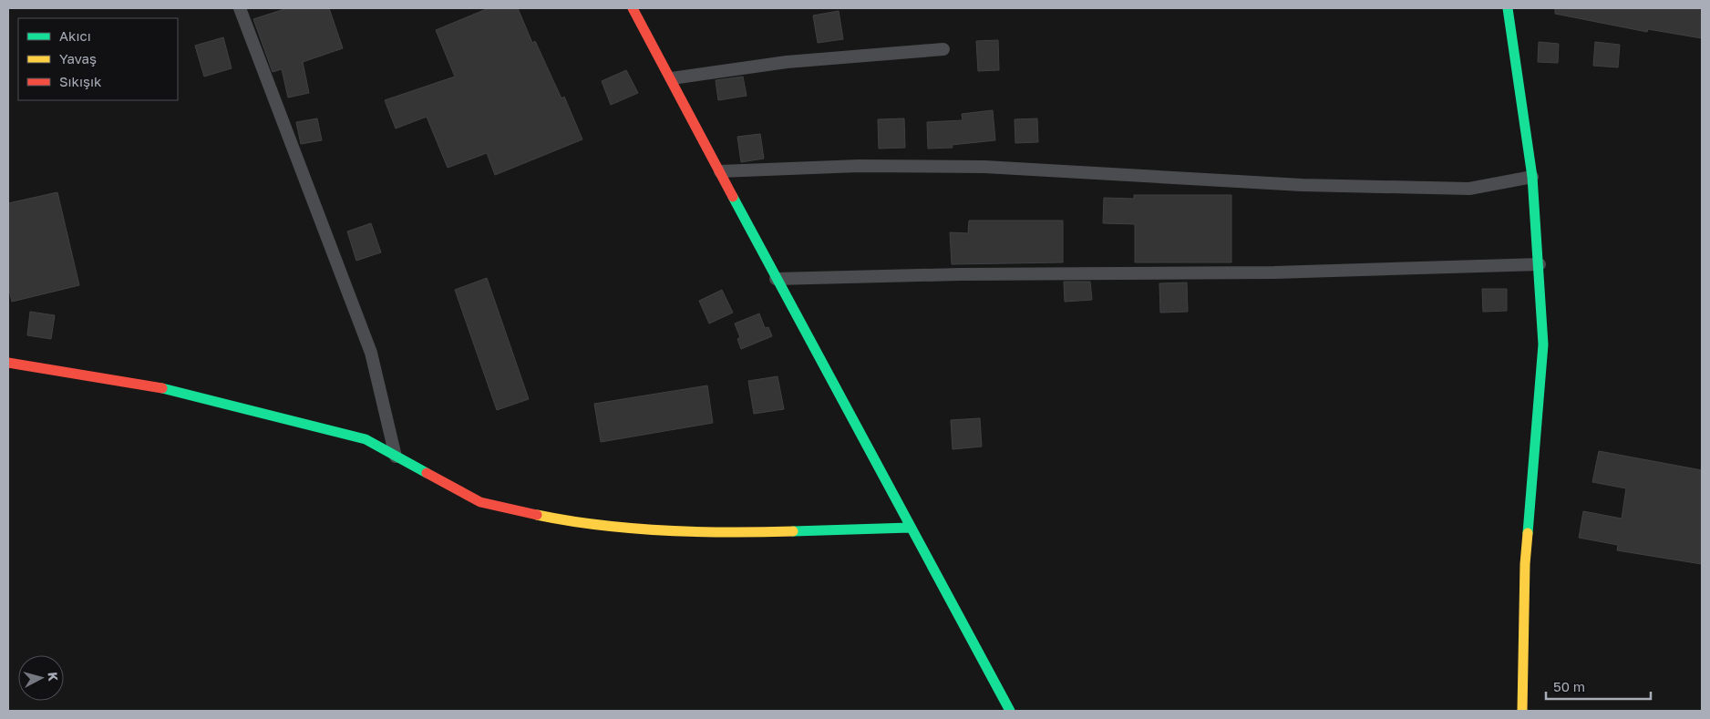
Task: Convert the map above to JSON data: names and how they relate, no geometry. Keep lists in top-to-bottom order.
{
  "legend": ["Akıcı", "Yavaş", "Sıkışık"],
  "scale_bar": "50 m",
  "north": "right"
}
